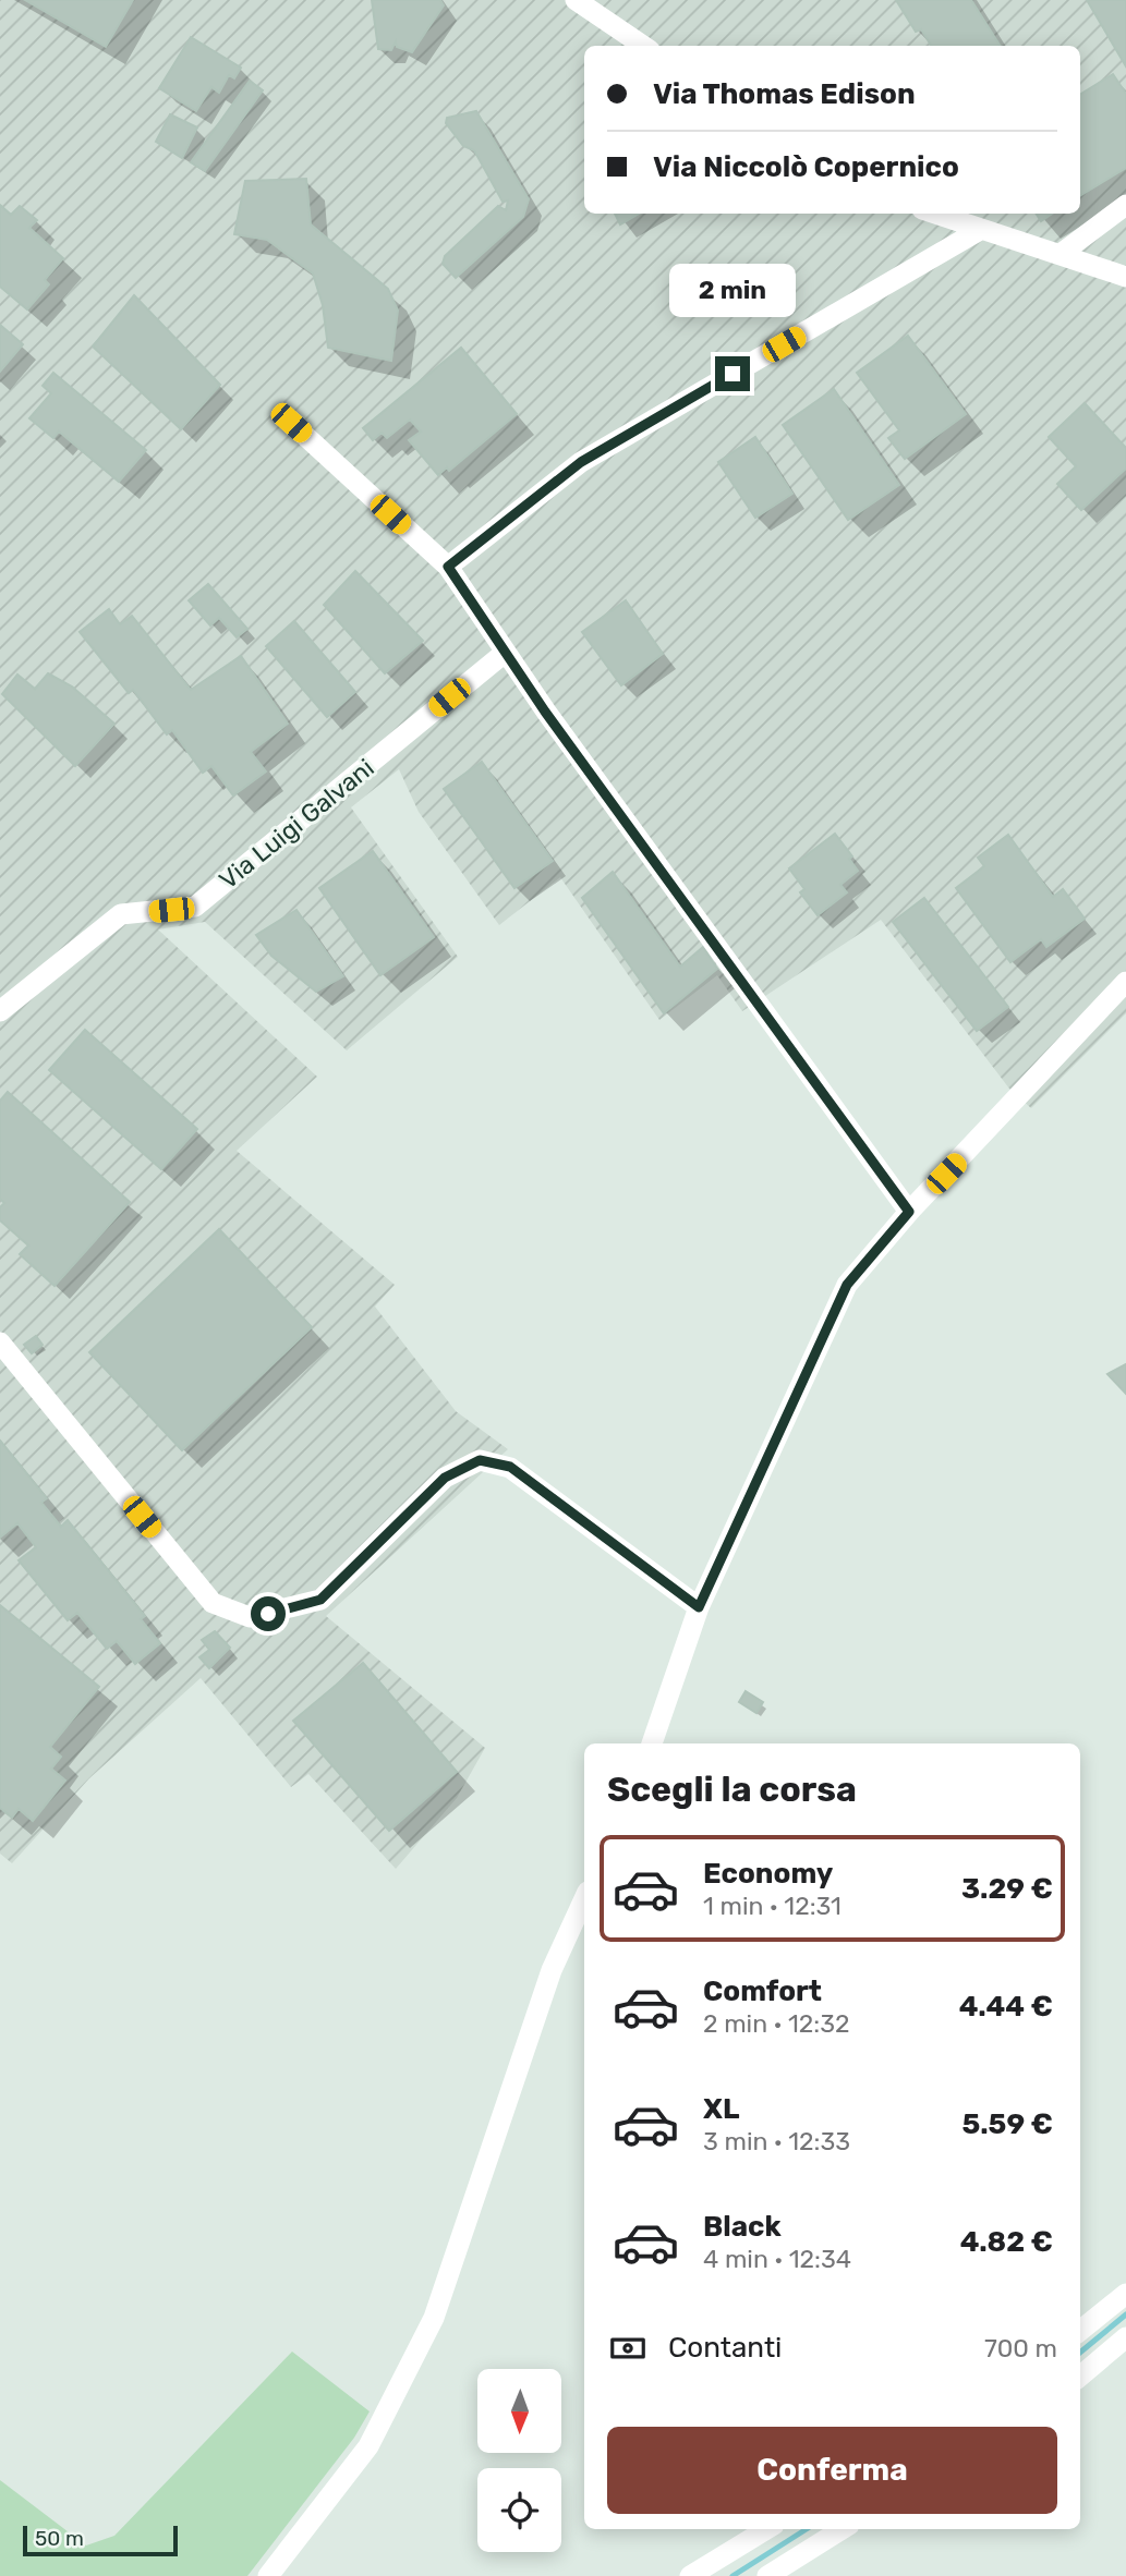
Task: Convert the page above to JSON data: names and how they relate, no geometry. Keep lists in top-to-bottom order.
{
  "streets": {
    "street": ["Via Luigi Galvani"]
  },
  "scale_bar": "50 m",
  "north": "bottom",
  "page": {
    "banner": ["Via Thomas Edison", "Via Niccolò Copernico"],
    "bubble": "2 min",
    "heading": "Scegli la corsa",
    "list": [
      {
        "name": "Economy",
        "note": "1 min · 12:31",
        "value": "3.29 €"
      },
      {
        "name": "Comfort",
        "note": "2 min · 12:32",
        "value": "4.44 €"
      },
      {
        "name": "XL",
        "note": "3 min · 12:33",
        "value": "5.59 €"
      },
      {
        "name": "Black",
        "note": "4 min · 12:34",
        "value": "4.82 €"
      }
    ],
    "pay": ["Contanti", "700 m"],
    "buttons": "Conferma",
    "scale": "50 m"
  }
}
